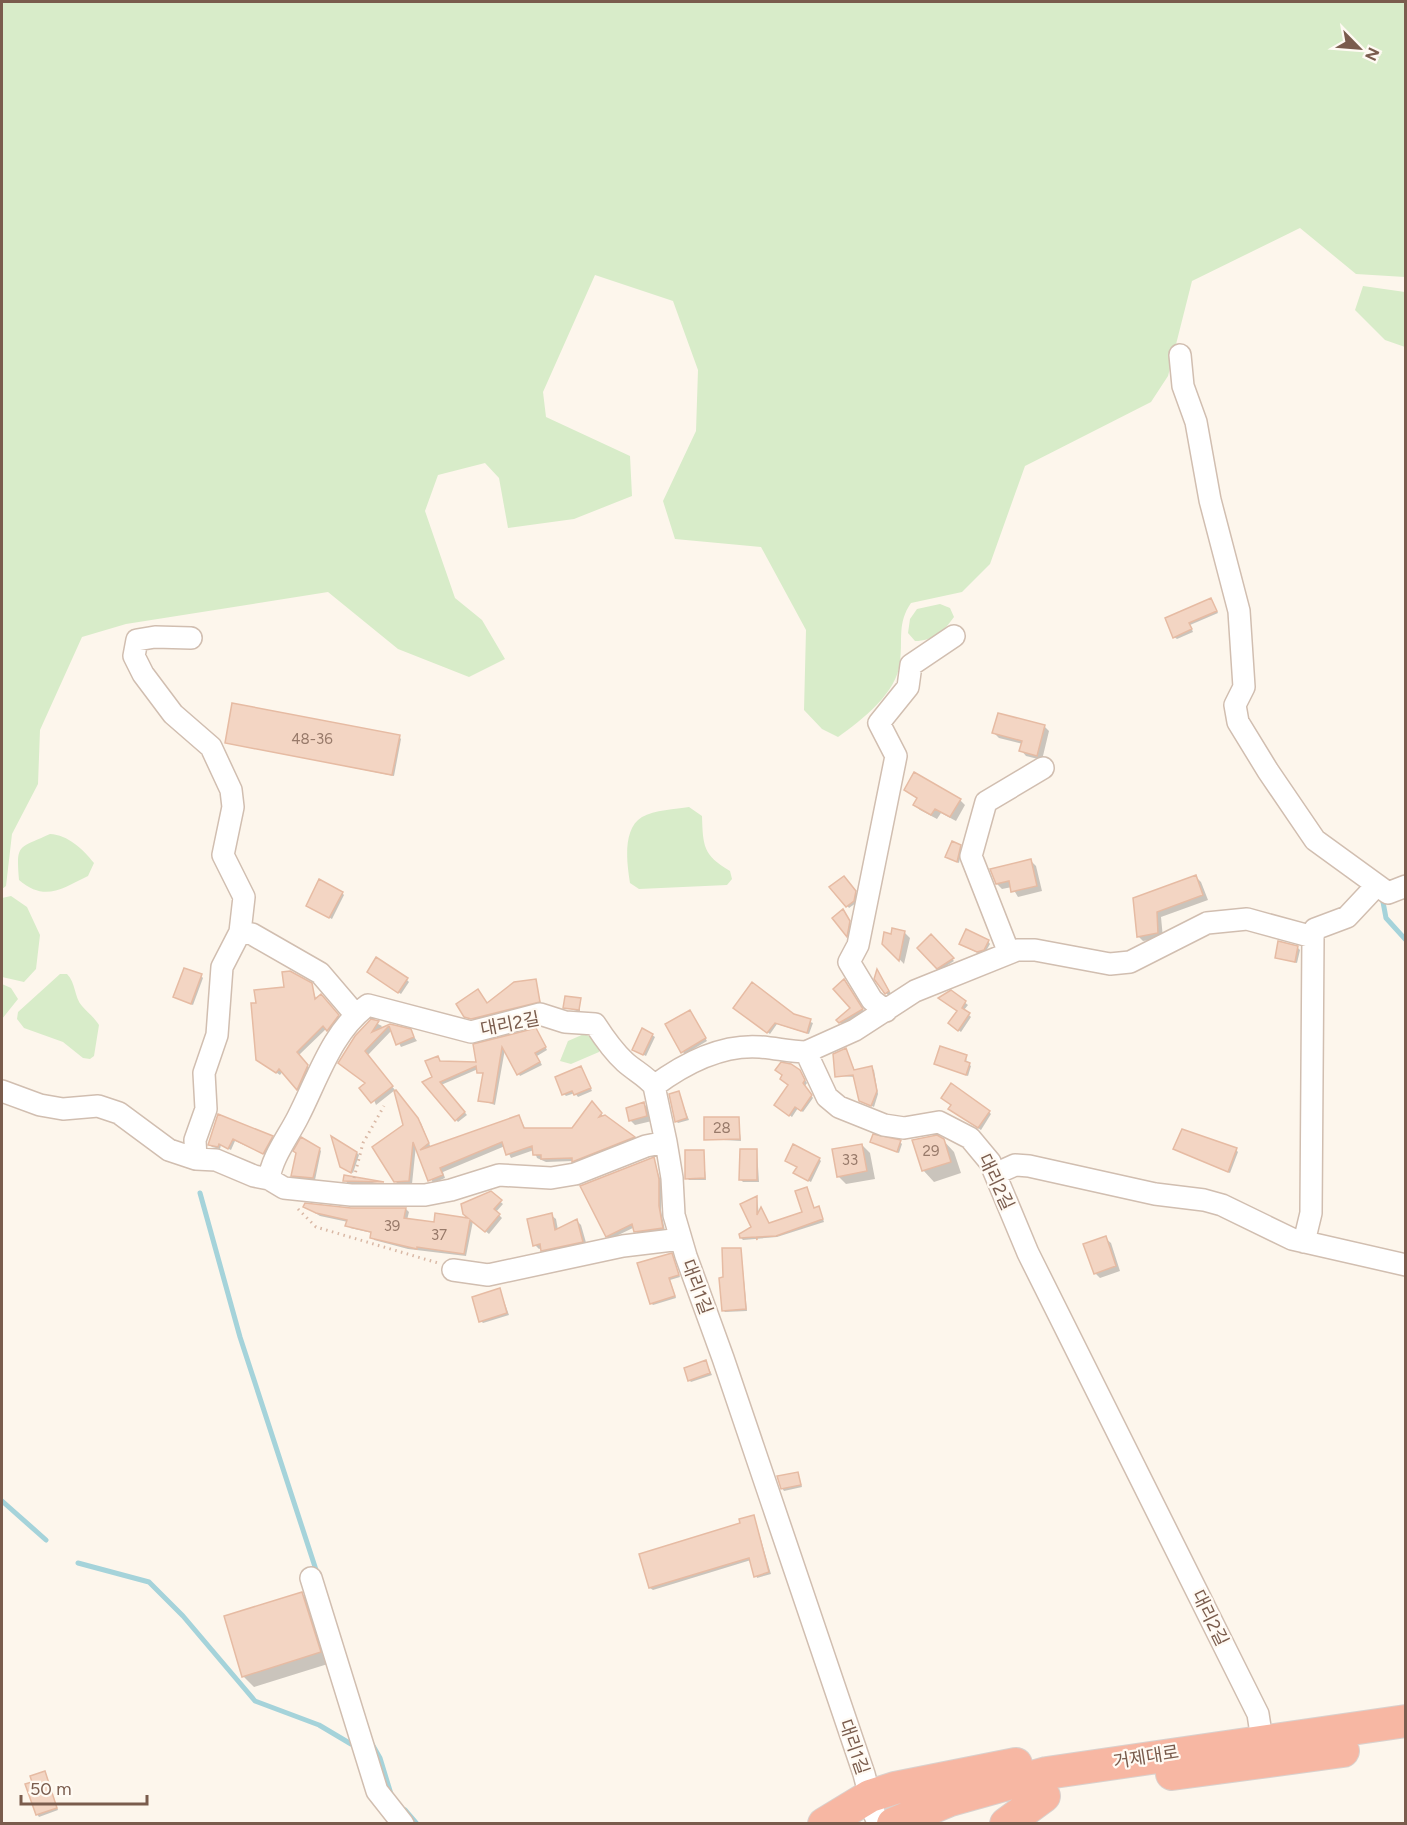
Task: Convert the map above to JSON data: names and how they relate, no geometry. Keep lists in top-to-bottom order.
{
  "streets": {
    "highway": ["거제대로"],
    "street": ["대리2길", "대리1길"]
  },
  "crossings": [
    ["대리2길", "대리1길"],
    ["대리2길", "거제대로"],
    ["대리1길", "거제대로"]
  ],
  "house_numbers": [
    "48-36",
    "28",
    "29",
    "33",
    "39",
    "37"
  ],
  "scale_bar": "50 m",
  "north": "bottom right"
}
